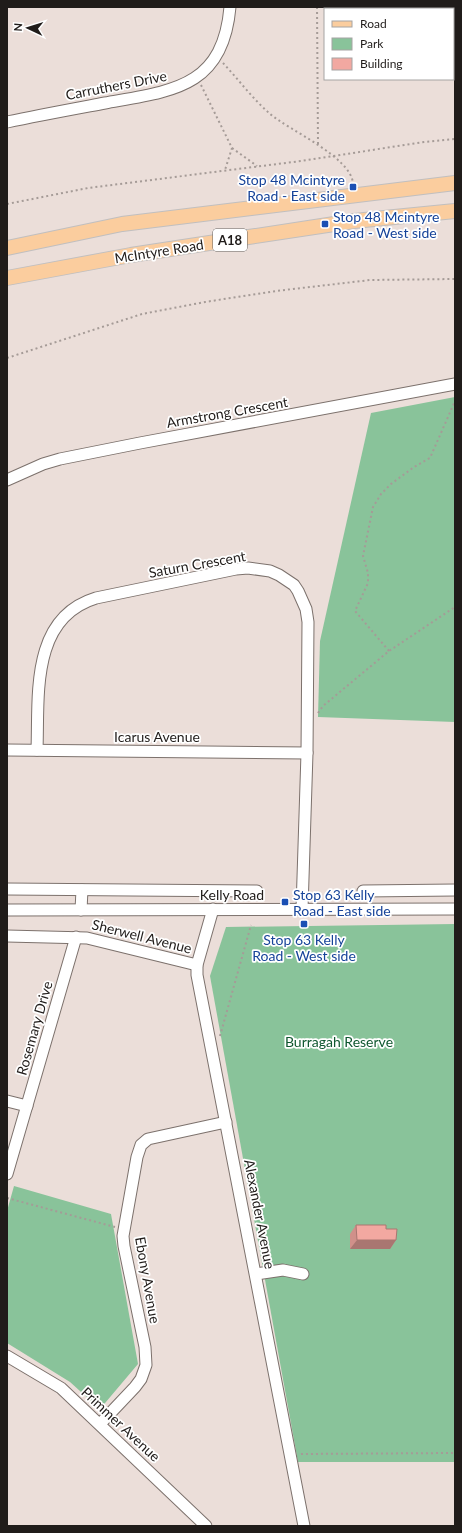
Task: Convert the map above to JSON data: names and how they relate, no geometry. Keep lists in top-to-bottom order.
{
  "streets": {
    "main road": ["A18", "McIntyre Road"],
    "street": [
      "Carruthers Drive",
      "Armstrong Crescent",
      "Saturn Crescent",
      "Icarus Avenue",
      "Kelly Road",
      "Sherwell Avenue",
      "Rosemary Drive",
      "Alexander Avenue",
      "Ebony Avenue",
      "Primmer Avenue"
    ]
  },
  "crossings": [
    ["Saturn Crescent", "Icarus Avenue"],
    ["Saturn Crescent", "Kelly Road"],
    ["Kelly Road", "Alexander Avenue"],
    ["Sherwell Avenue", "Rosemary Drive"],
    ["Sherwell Avenue", "Alexander Avenue"],
    ["Alexander Avenue", "Ebony Avenue"],
    ["Ebony Avenue", "Primmer Avenue"]
  ],
  "parks": ["Burragah Reserve"],
  "places": {
    "transit": [
      "Stop 48 Mcintyre Road - East side",
      "Stop 48 Mcintyre Road - West side",
      "Stop 63 Kelly Road - East side",
      "Stop 63 Kelly Road - West side"
    ]
  },
  "legend": ["Road", "Park", "Building"],
  "north": "left"
}
